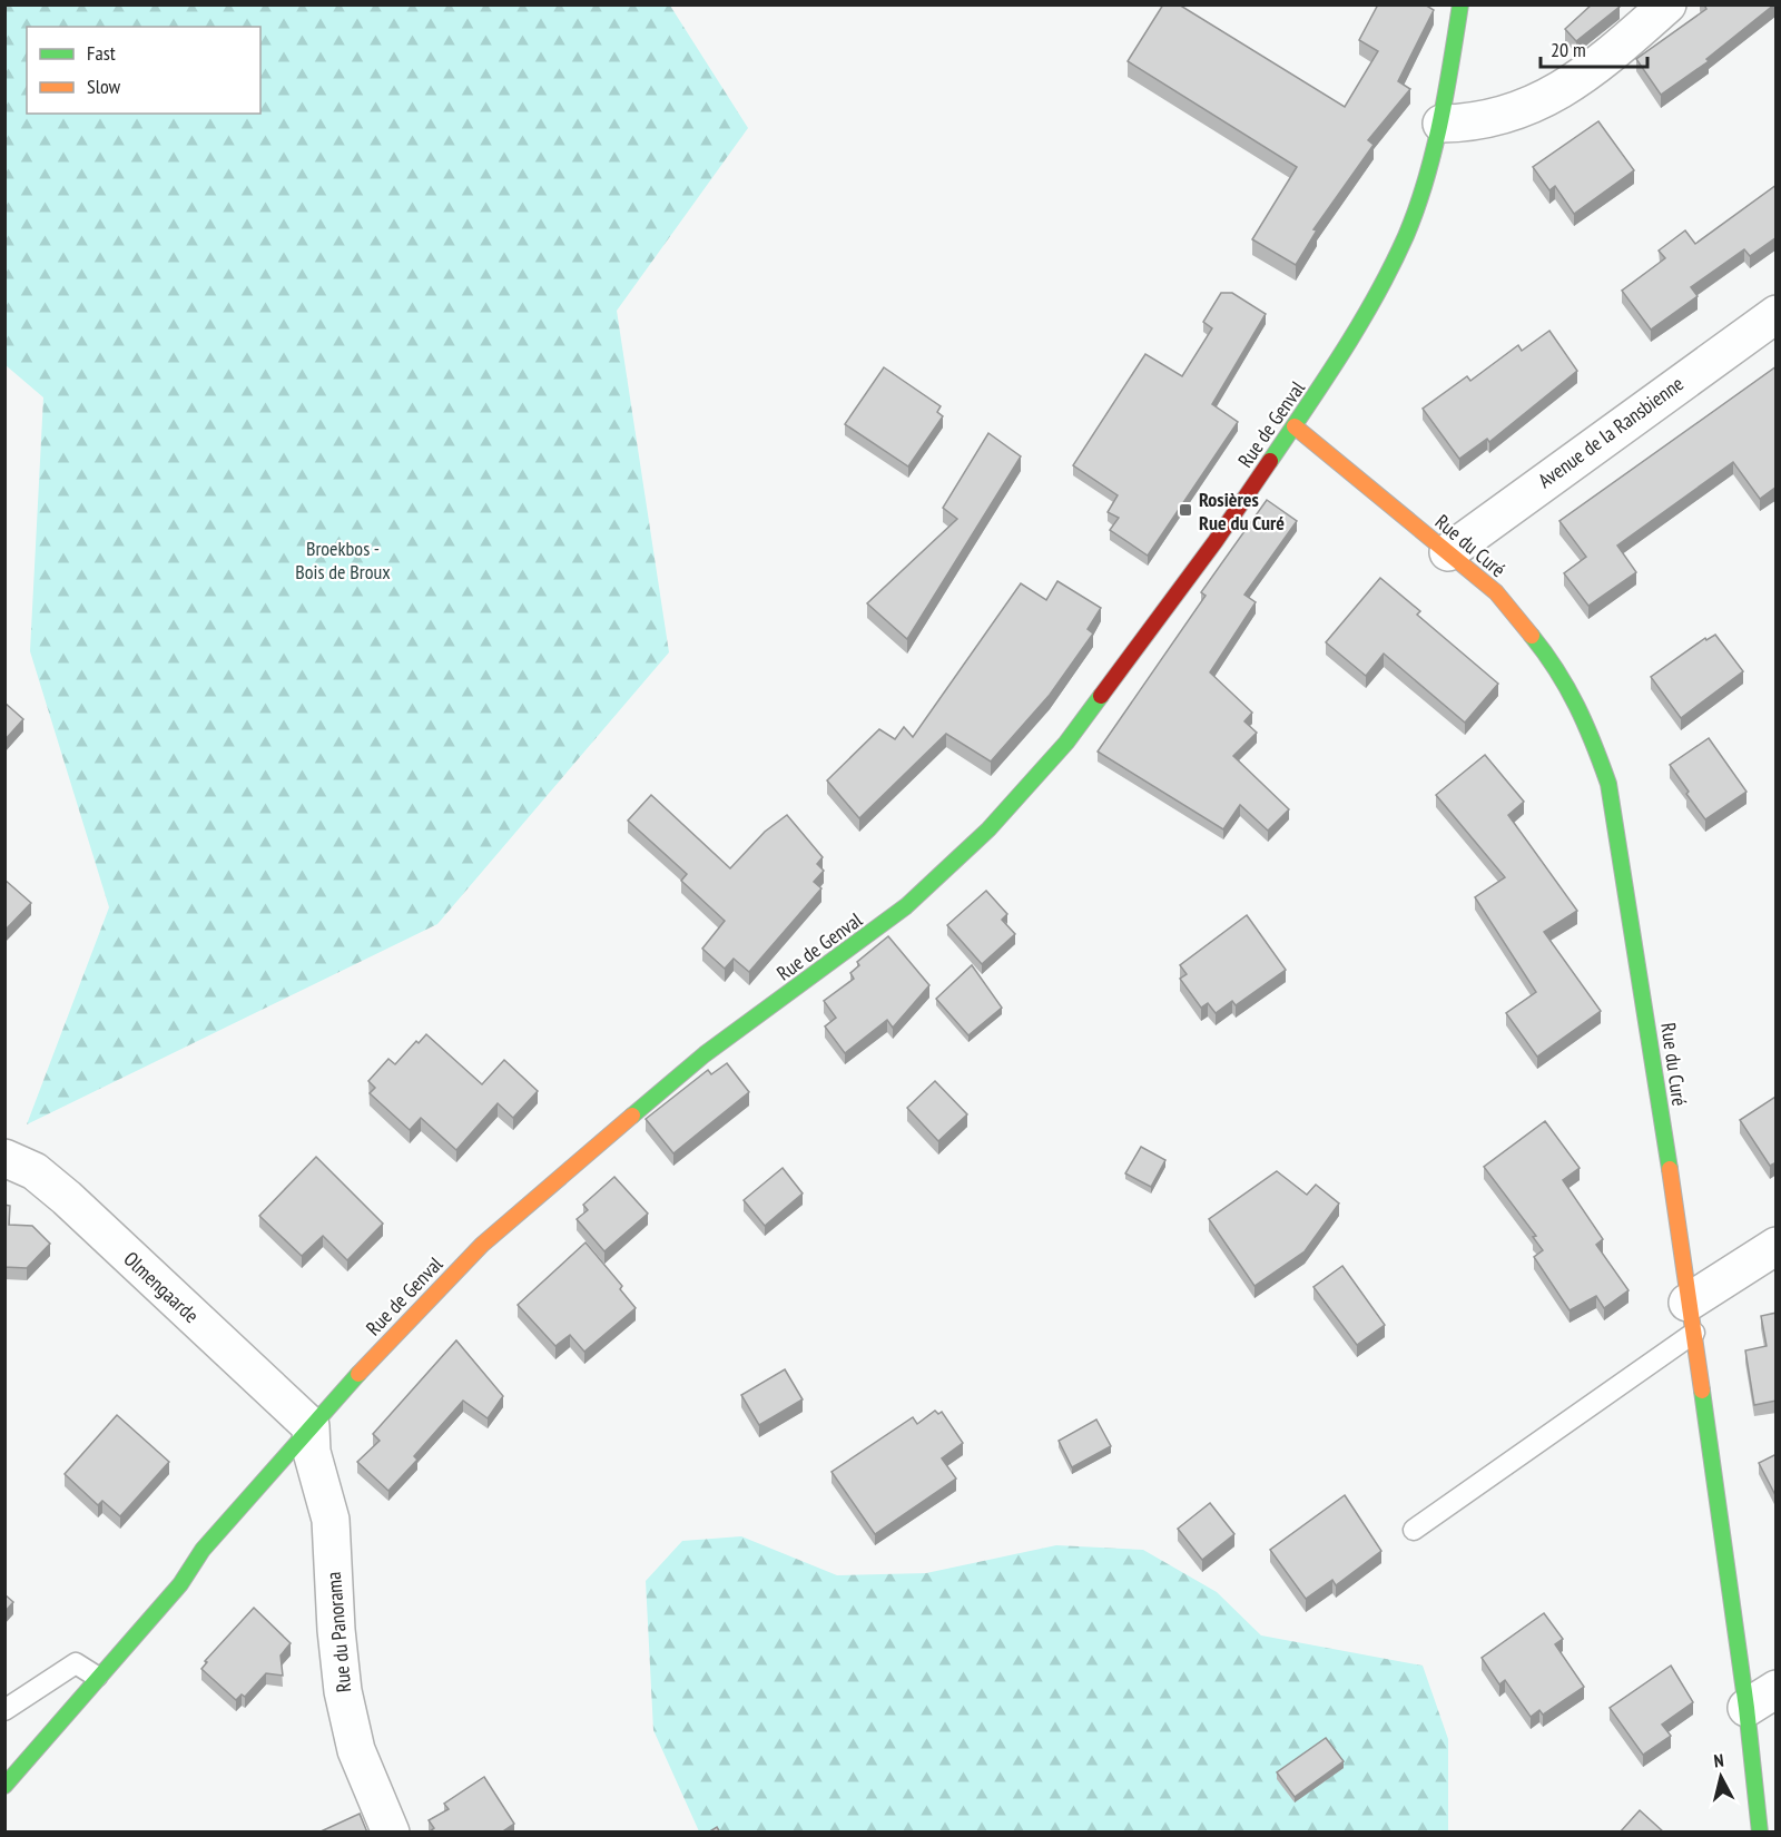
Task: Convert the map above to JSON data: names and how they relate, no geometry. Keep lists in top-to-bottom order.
{
  "streets": {
    "street": [
      "Rue de Genval",
      "Avenue de la Ransbienne",
      "Rue du Curé",
      "Olmengaarde",
      "Rue du Panorama"
    ]
  },
  "crossings": [
    ["Rue de Genval", "Rue du Curé"],
    ["Rue de Genval", "Olmengaarde"],
    ["Rue de Genval", "Rue du Panorama"],
    ["Avenue de la Ransbienne", "Rue du Curé"],
    ["Olmengaarde", "Rue du Panorama"]
  ],
  "parks": ["Broekbos - Bois de Broux"],
  "places": {
    "transit": ["Rosières Rue du Curé"]
  },
  "legend": ["Fast", "Slow"],
  "scale_bar": "20 m",
  "north": "top"
}
